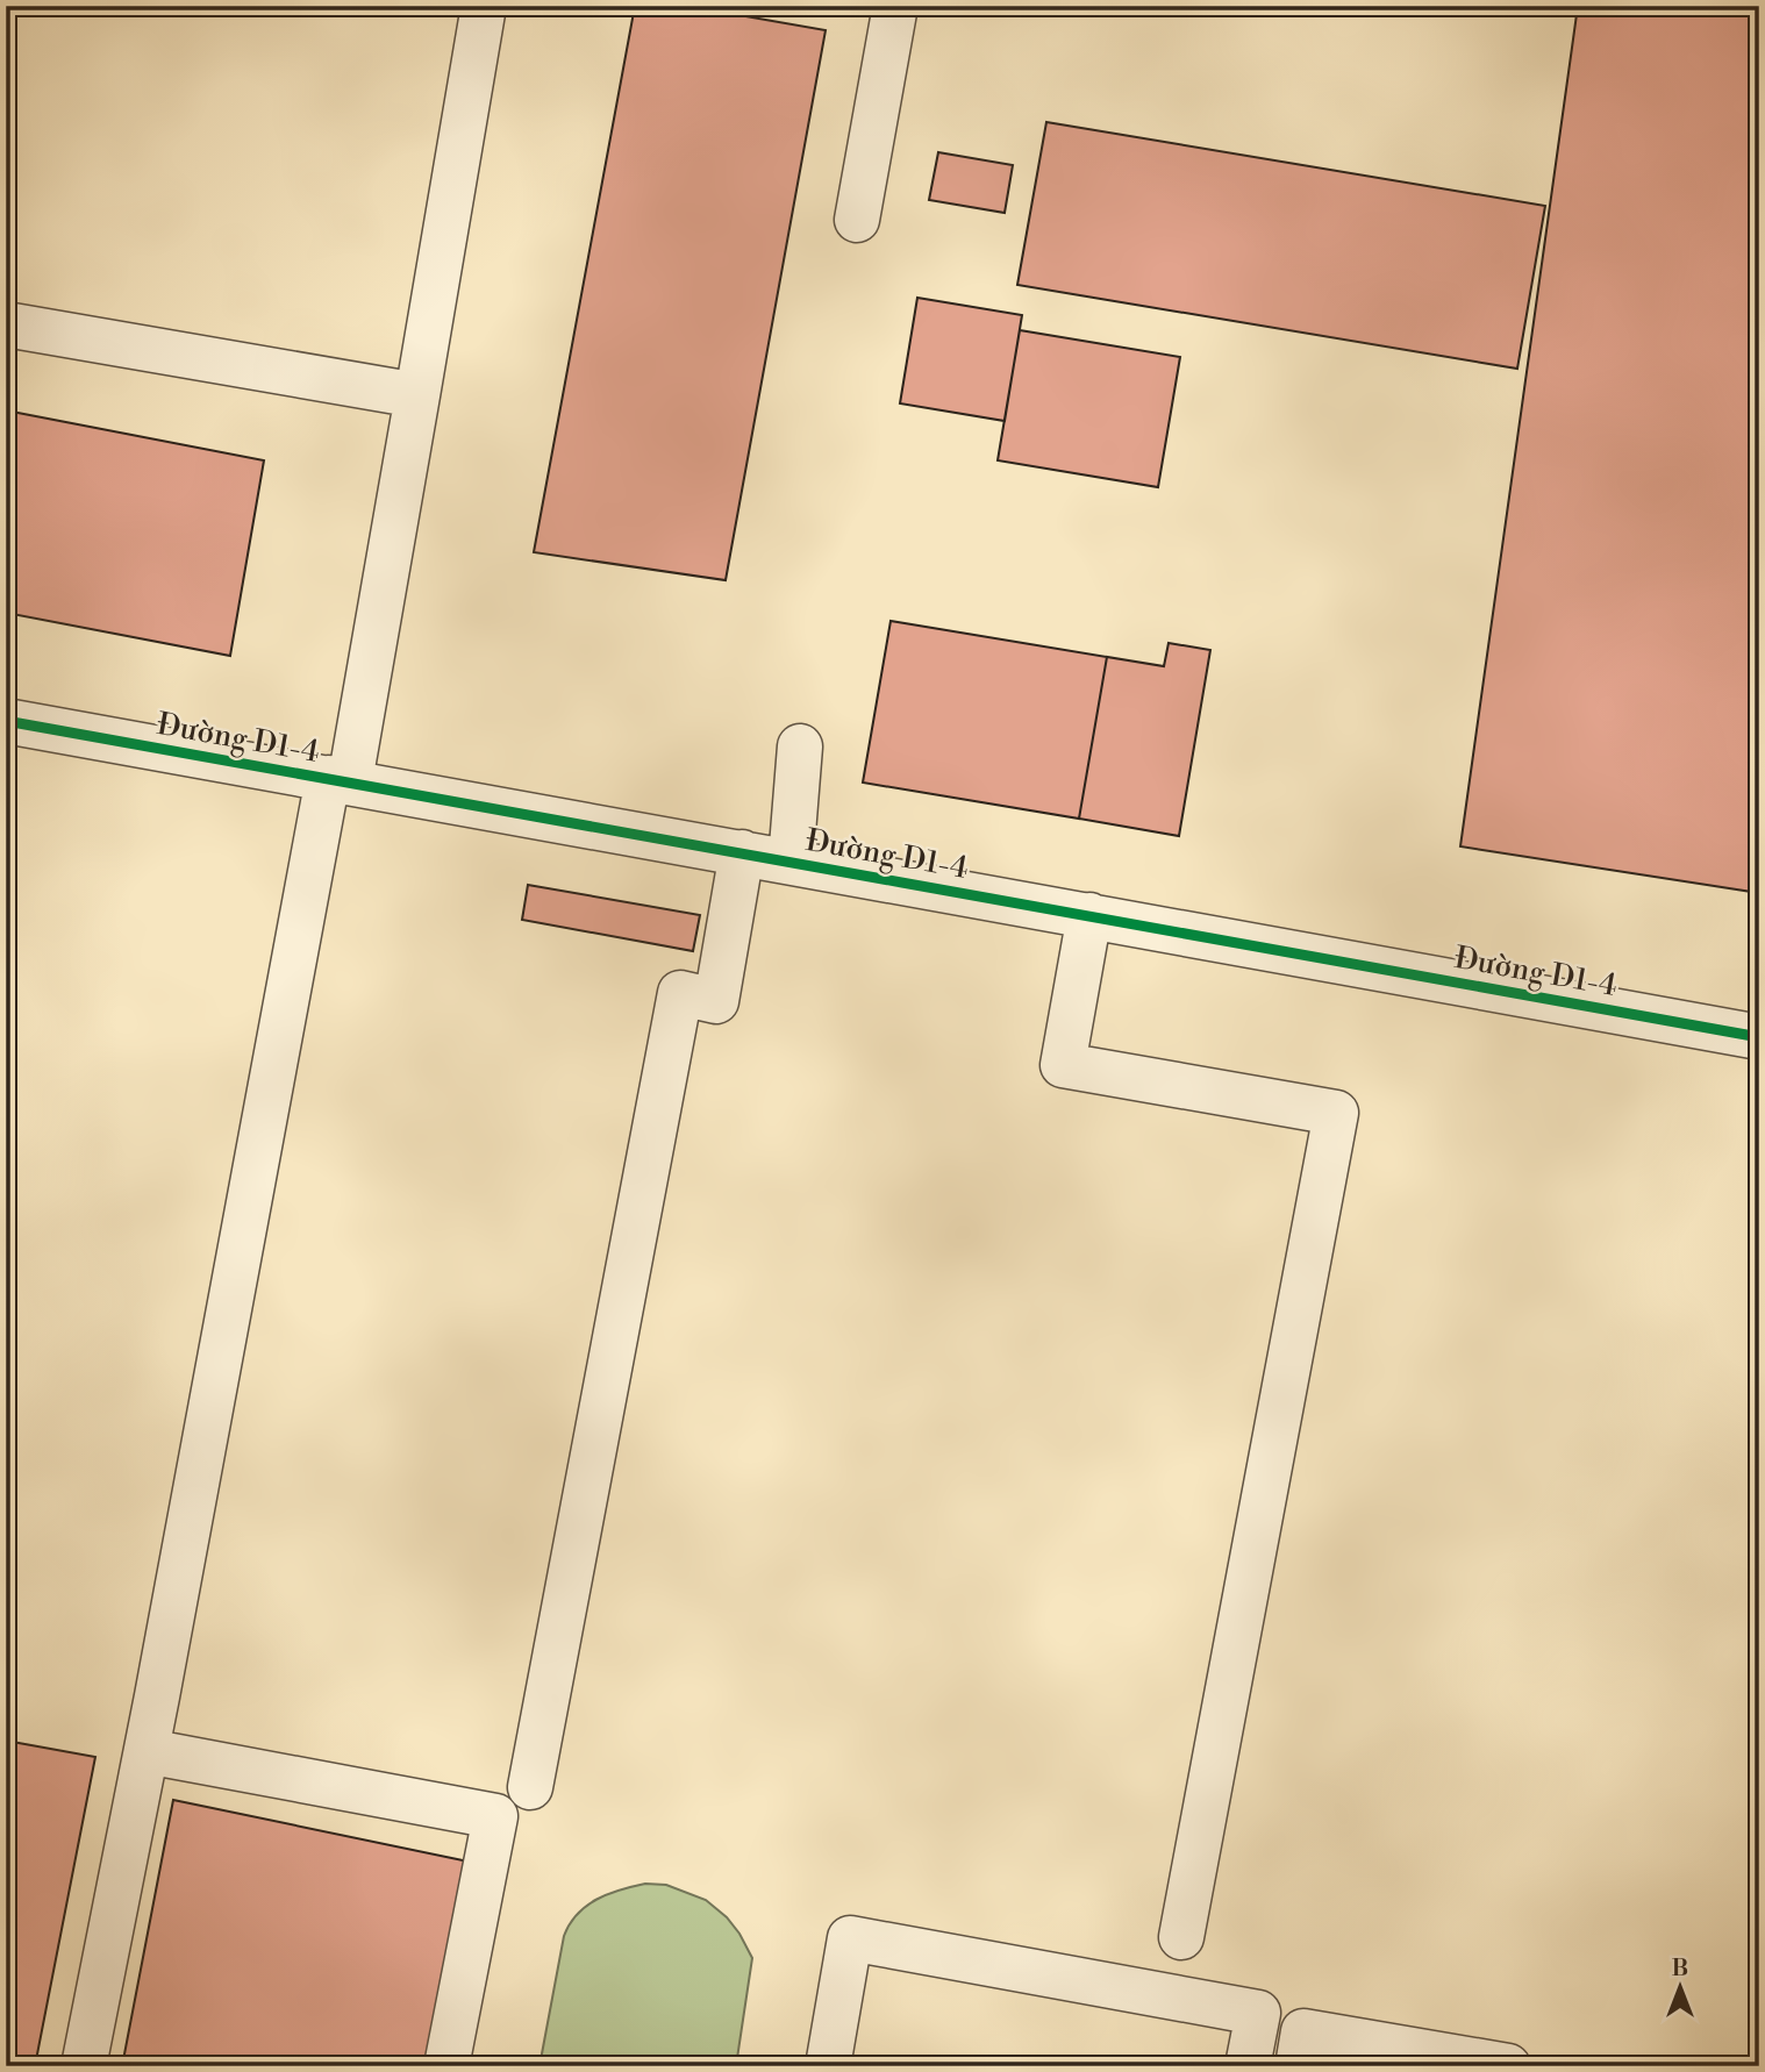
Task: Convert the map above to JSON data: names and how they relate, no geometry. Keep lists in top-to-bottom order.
{
  "streets": {
    "street": ["Đường D1-4"]
  },
  "north": "top"
}
